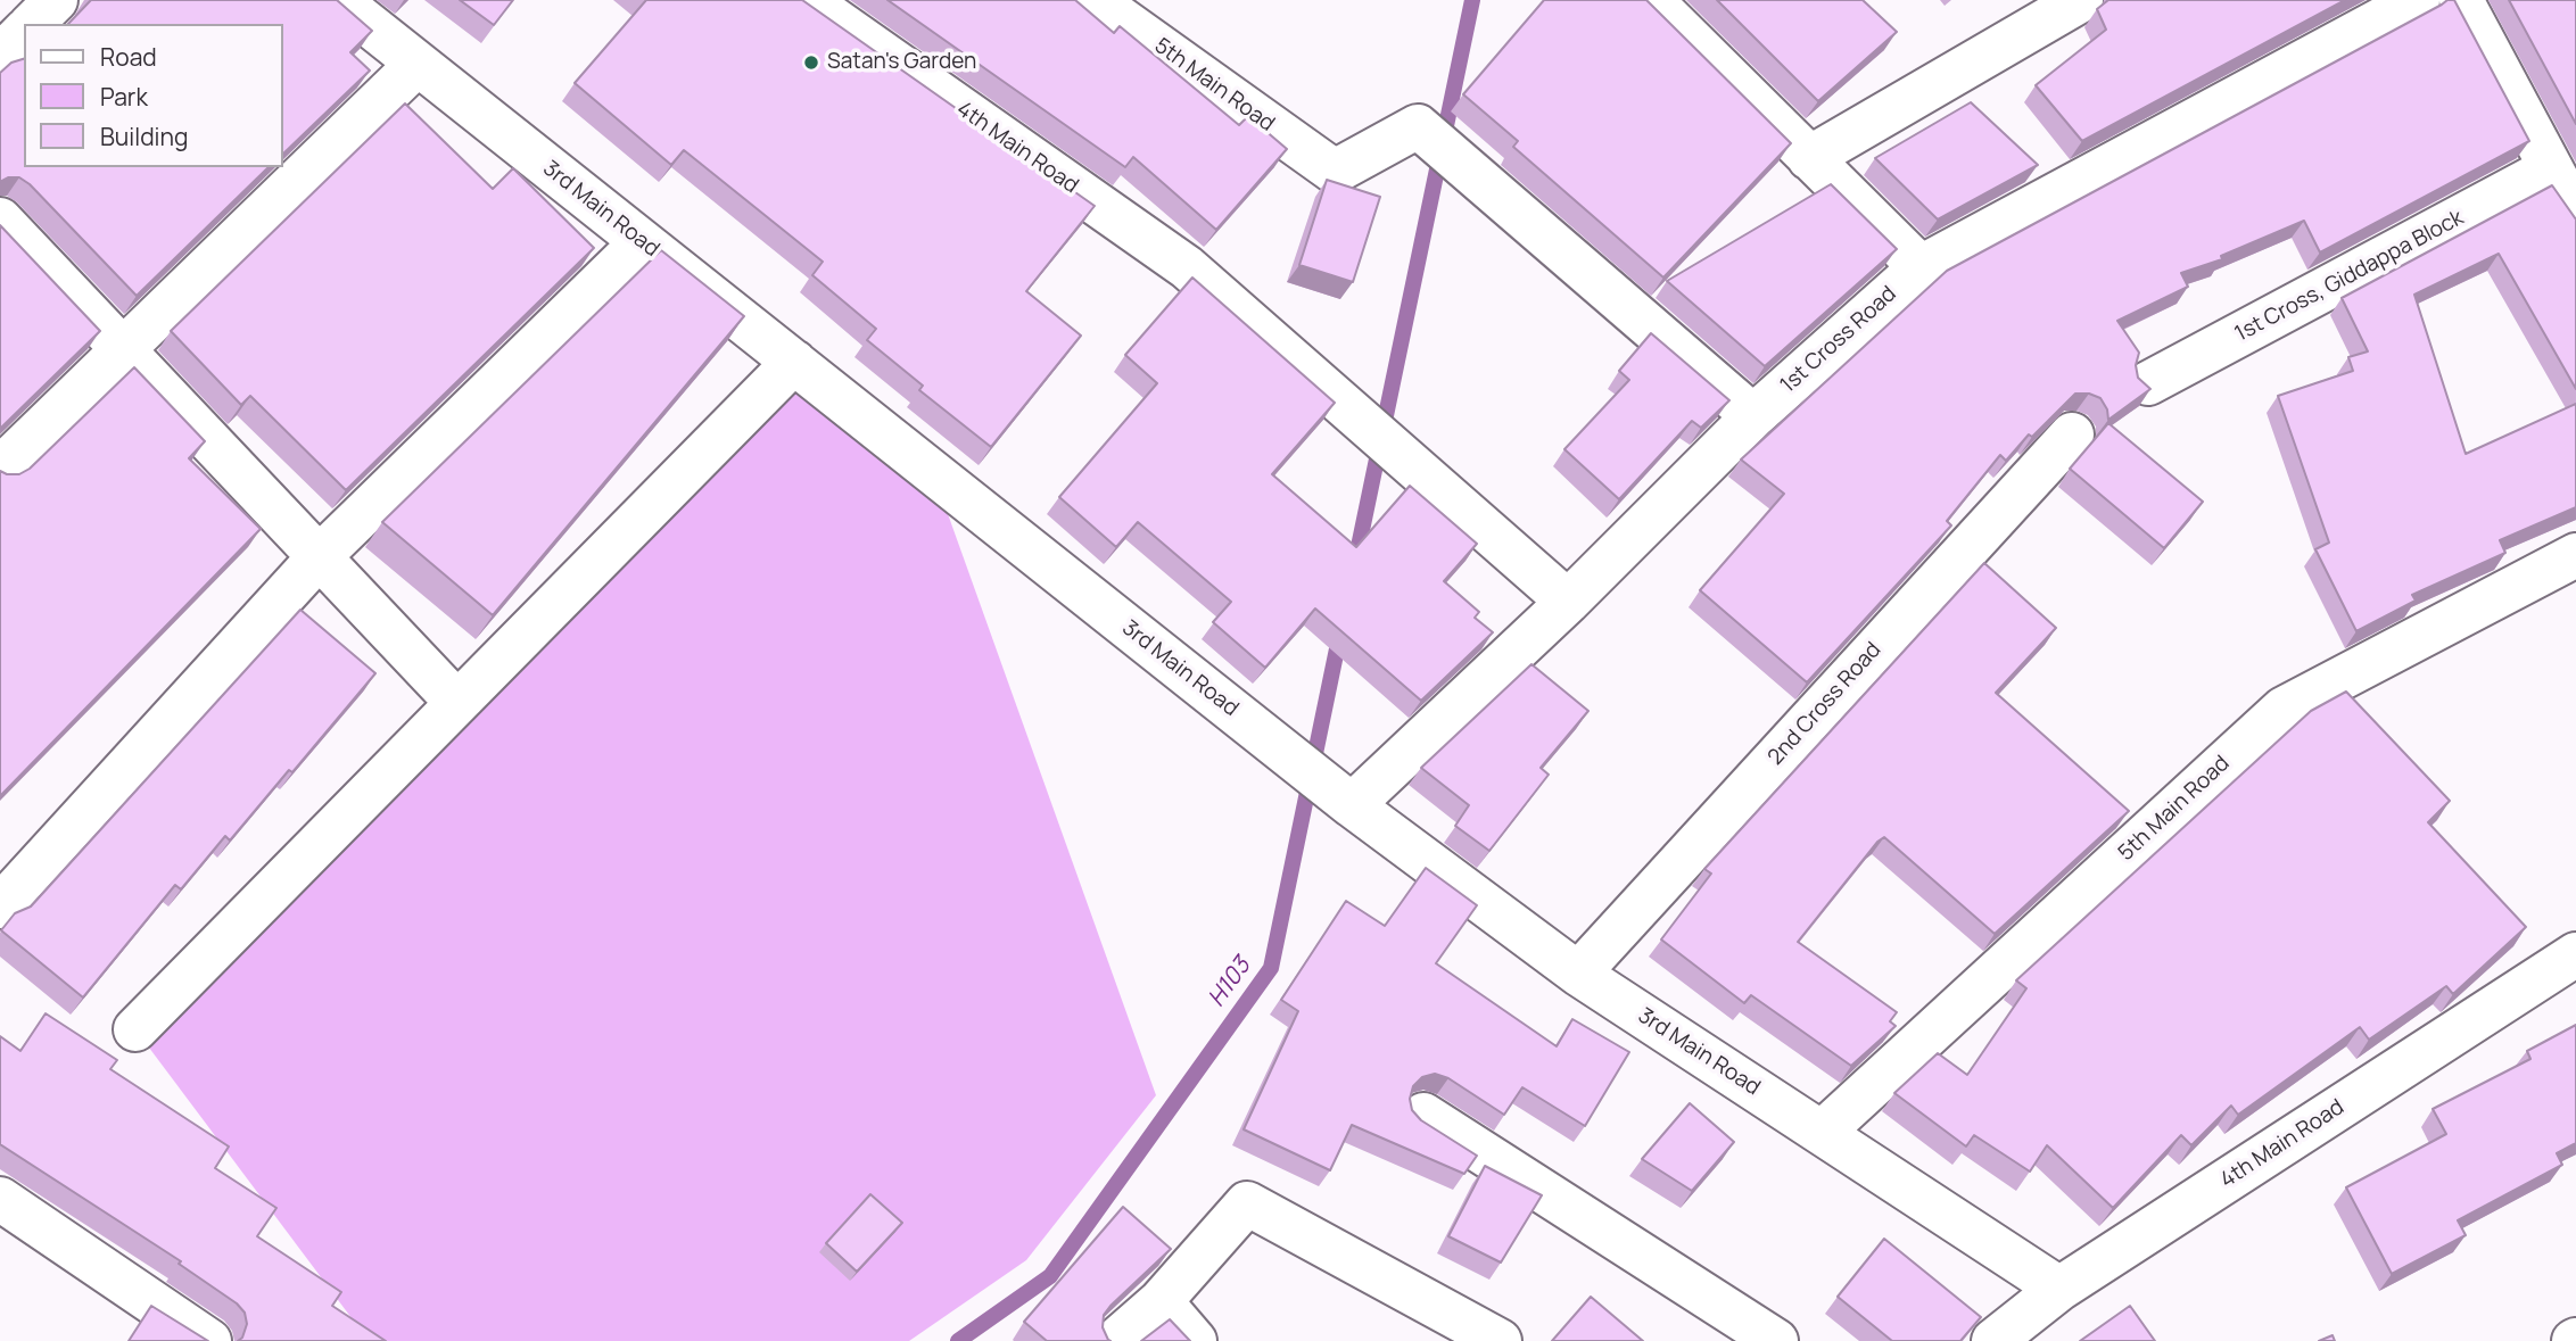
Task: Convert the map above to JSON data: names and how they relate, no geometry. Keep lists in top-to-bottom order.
{
  "streets": {
    "street": [
      "5th Main Road",
      "4th Main Road",
      "3rd Main Road",
      "1st Cross, Giddappa Block",
      "1st Cross Road",
      "2nd Cross Road"
    ]
  },
  "crossings": [
    ["5th Main Road", "3rd Main Road"],
    ["5th Main Road", "1st Cross Road"],
    ["4th Main Road", "3rd Main Road"],
    ["4th Main Road", "1st Cross Road"],
    ["3rd Main Road", "1st Cross Road"],
    ["3rd Main Road", "2nd Cross Road"]
  ],
  "water": ["H103"],
  "places": ["Satan's Garden"],
  "legend": ["Road", "Park", "Building"]
}
